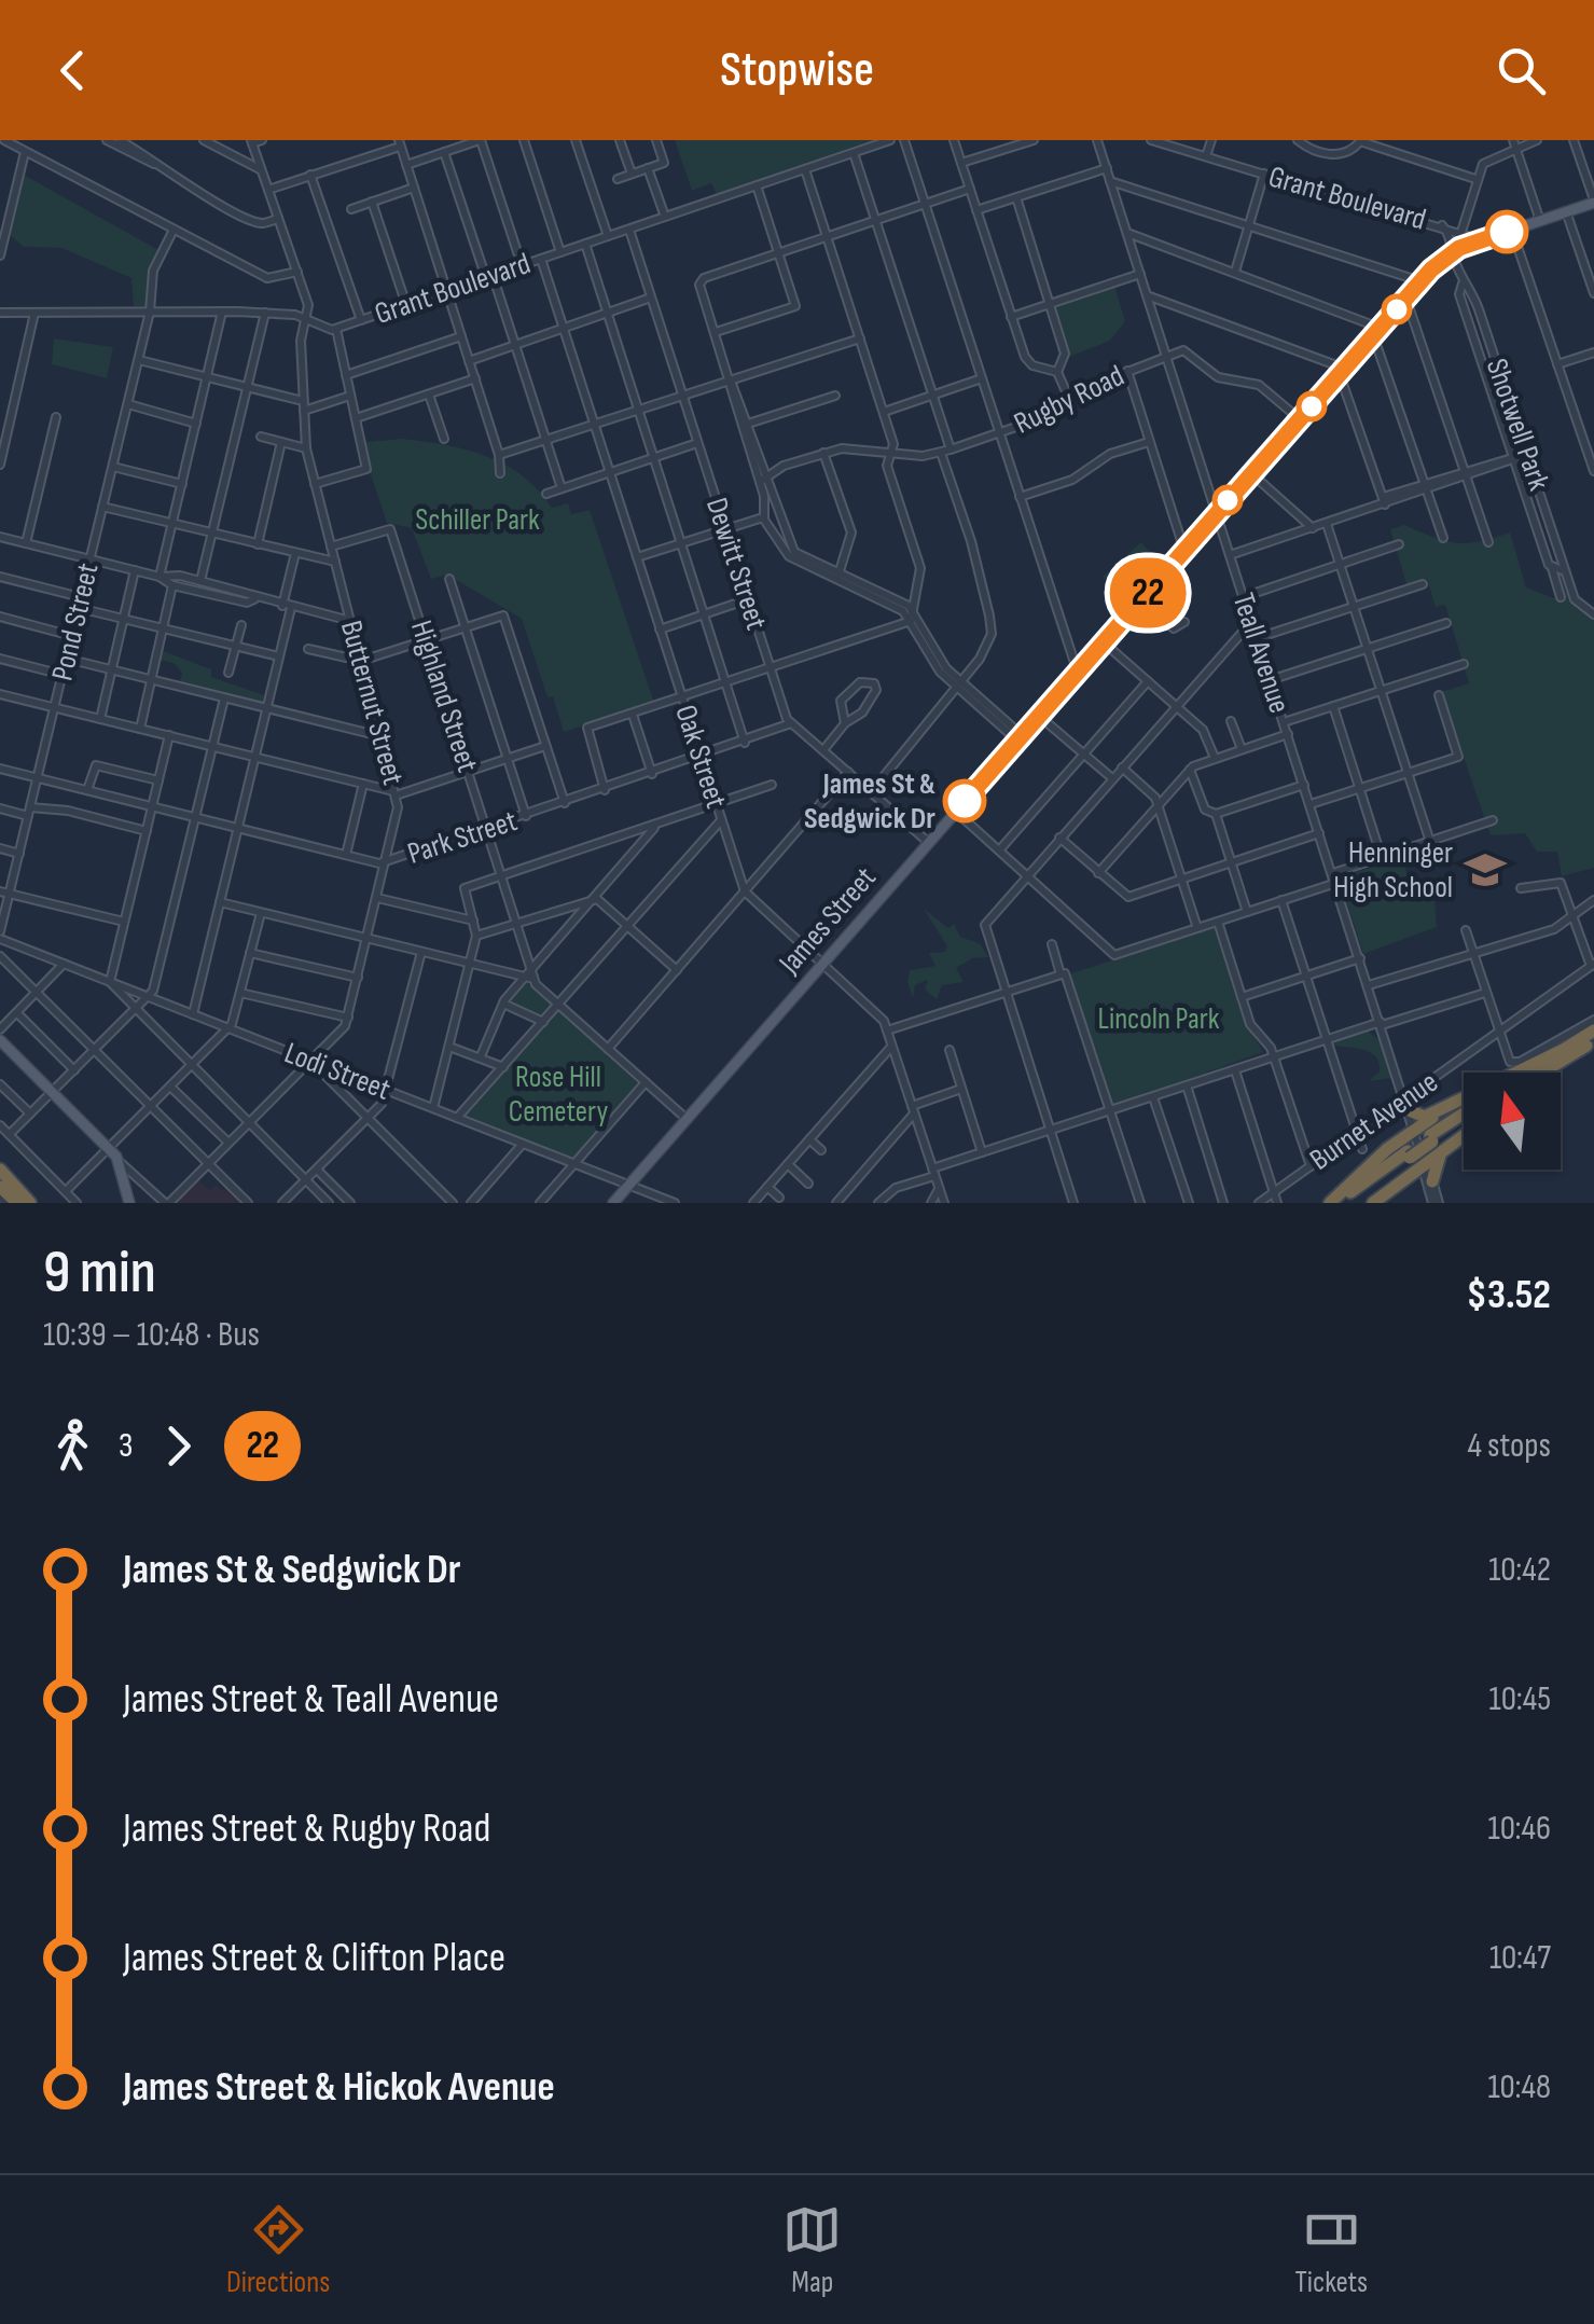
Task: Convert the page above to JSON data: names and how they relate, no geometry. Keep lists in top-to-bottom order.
{
  "streets": {
    "main road": ["James Street"],
    "street": [
      "Grant Boulevard",
      "Rugby Road",
      "Shotwell Park",
      "Dewitt Street",
      "Pond Street",
      "Teall Avenue",
      "Highland Street",
      "Butternut Street",
      "Oak Street",
      "Park Street",
      "Lodi Street",
      "Burnet Avenue"
    ]
  },
  "crossings": [
    ["Grant Boulevard", "Dewitt Street"],
    ["Grant Boulevard", "Pond Street"],
    ["Grant Boulevard", "Butternut Street"],
    ["Grant Boulevard", "Oak Street"],
    ["Grant Boulevard", "James Street"],
    ["Rugby Road", "Teall Avenue"],
    ["Shotwell Park", "James Street"],
    ["Dewitt Street", "Park Street"],
    ["Dewitt Street", "James Street"],
    ["Pond Street", "Park Street"],
    ["Pond Street", "Lodi Street"],
    ["Teall Avenue", "James Street"],
    ["Teall Avenue", "Burnet Avenue"],
    ["Highland Street", "Butternut Street"],
    ["Highland Street", "Park Street"],
    ["Highland Street", "James Street"],
    ["Butternut Street", "Park Street"],
    ["Butternut Street", "Lodi Street"],
    ["Oak Street", "Park Street"],
    ["Oak Street", "James Street"],
    ["James Street", "Lodi Street"]
  ],
  "parks": ["Schiller Park", "Lincoln Park", "Rose Hill Cemetery"],
  "places": {
    "other": ["James St & Sedgwick Dr"],
    "school or university": ["Henninger High School"]
  },
  "lines": ["bus line 22"],
  "north": "top",
  "page": {
    "header": "Stopwise",
    "on_map": "22",
    "heading": ["9 min", "10:39 – 10:48 · Bus", "$3.52"],
    "legs": ["3", "22", "4 stops"],
    "list": [
      {
        "name": "James St & Sedgwick Dr",
        "value": "10:42"
      },
      {
        "name": "James Street & Teall Avenue",
        "value": "10:45"
      },
      {
        "name": "James Street & Rugby Road",
        "value": "10:46"
      },
      {
        "name": "James Street & Clifton Place",
        "value": "10:47"
      },
      {
        "name": "James Street & Hickok Avenue",
        "value": "10:48"
      }
    ],
    "tabs": ["Directions", "Map", "Tickets"]
  }
}
